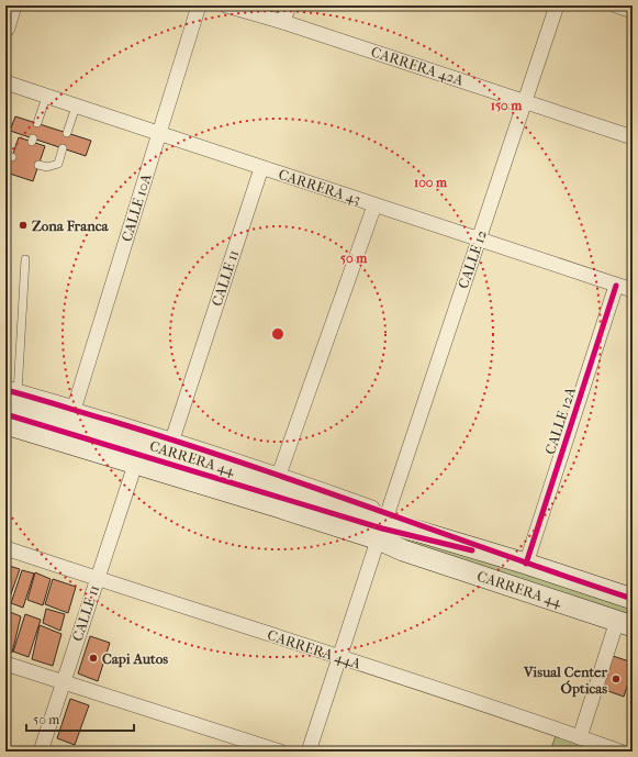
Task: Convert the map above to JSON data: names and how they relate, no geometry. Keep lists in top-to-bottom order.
{
  "streets": {
    "main road": ["CARRERA 44"],
    "street": [
      "CARRERA 42A",
      "CARRERA 43",
      "CALLE 10A",
      "CALLE 12",
      "CALLE 11",
      "CALLE 12A",
      "CARRERA 44A"
    ]
  },
  "crossings": [
    ["CARRERA 42A", "CALLE 12"],
    ["CARRERA 43", "CALLE 10A"],
    ["CARRERA 43", "CALLE 12"],
    ["CARRERA 43", "CALLE 11"],
    ["CARRERA 43", "CALLE 12A"],
    ["CALLE 10A", "CARRERA 44"],
    ["CALLE 12", "CARRERA 44"],
    ["CALLE 11", "CARRERA 44"],
    ["CALLE 11", "CARRERA 44A"],
    ["CALLE 12A", "CARRERA 44"]
  ],
  "places": ["Zona Franca", "Capi Autos", "Visual Center Ópticas"],
  "scale_bar": "50 m",
  "rings": ["150 m", "100 m", "50 m"]
}
